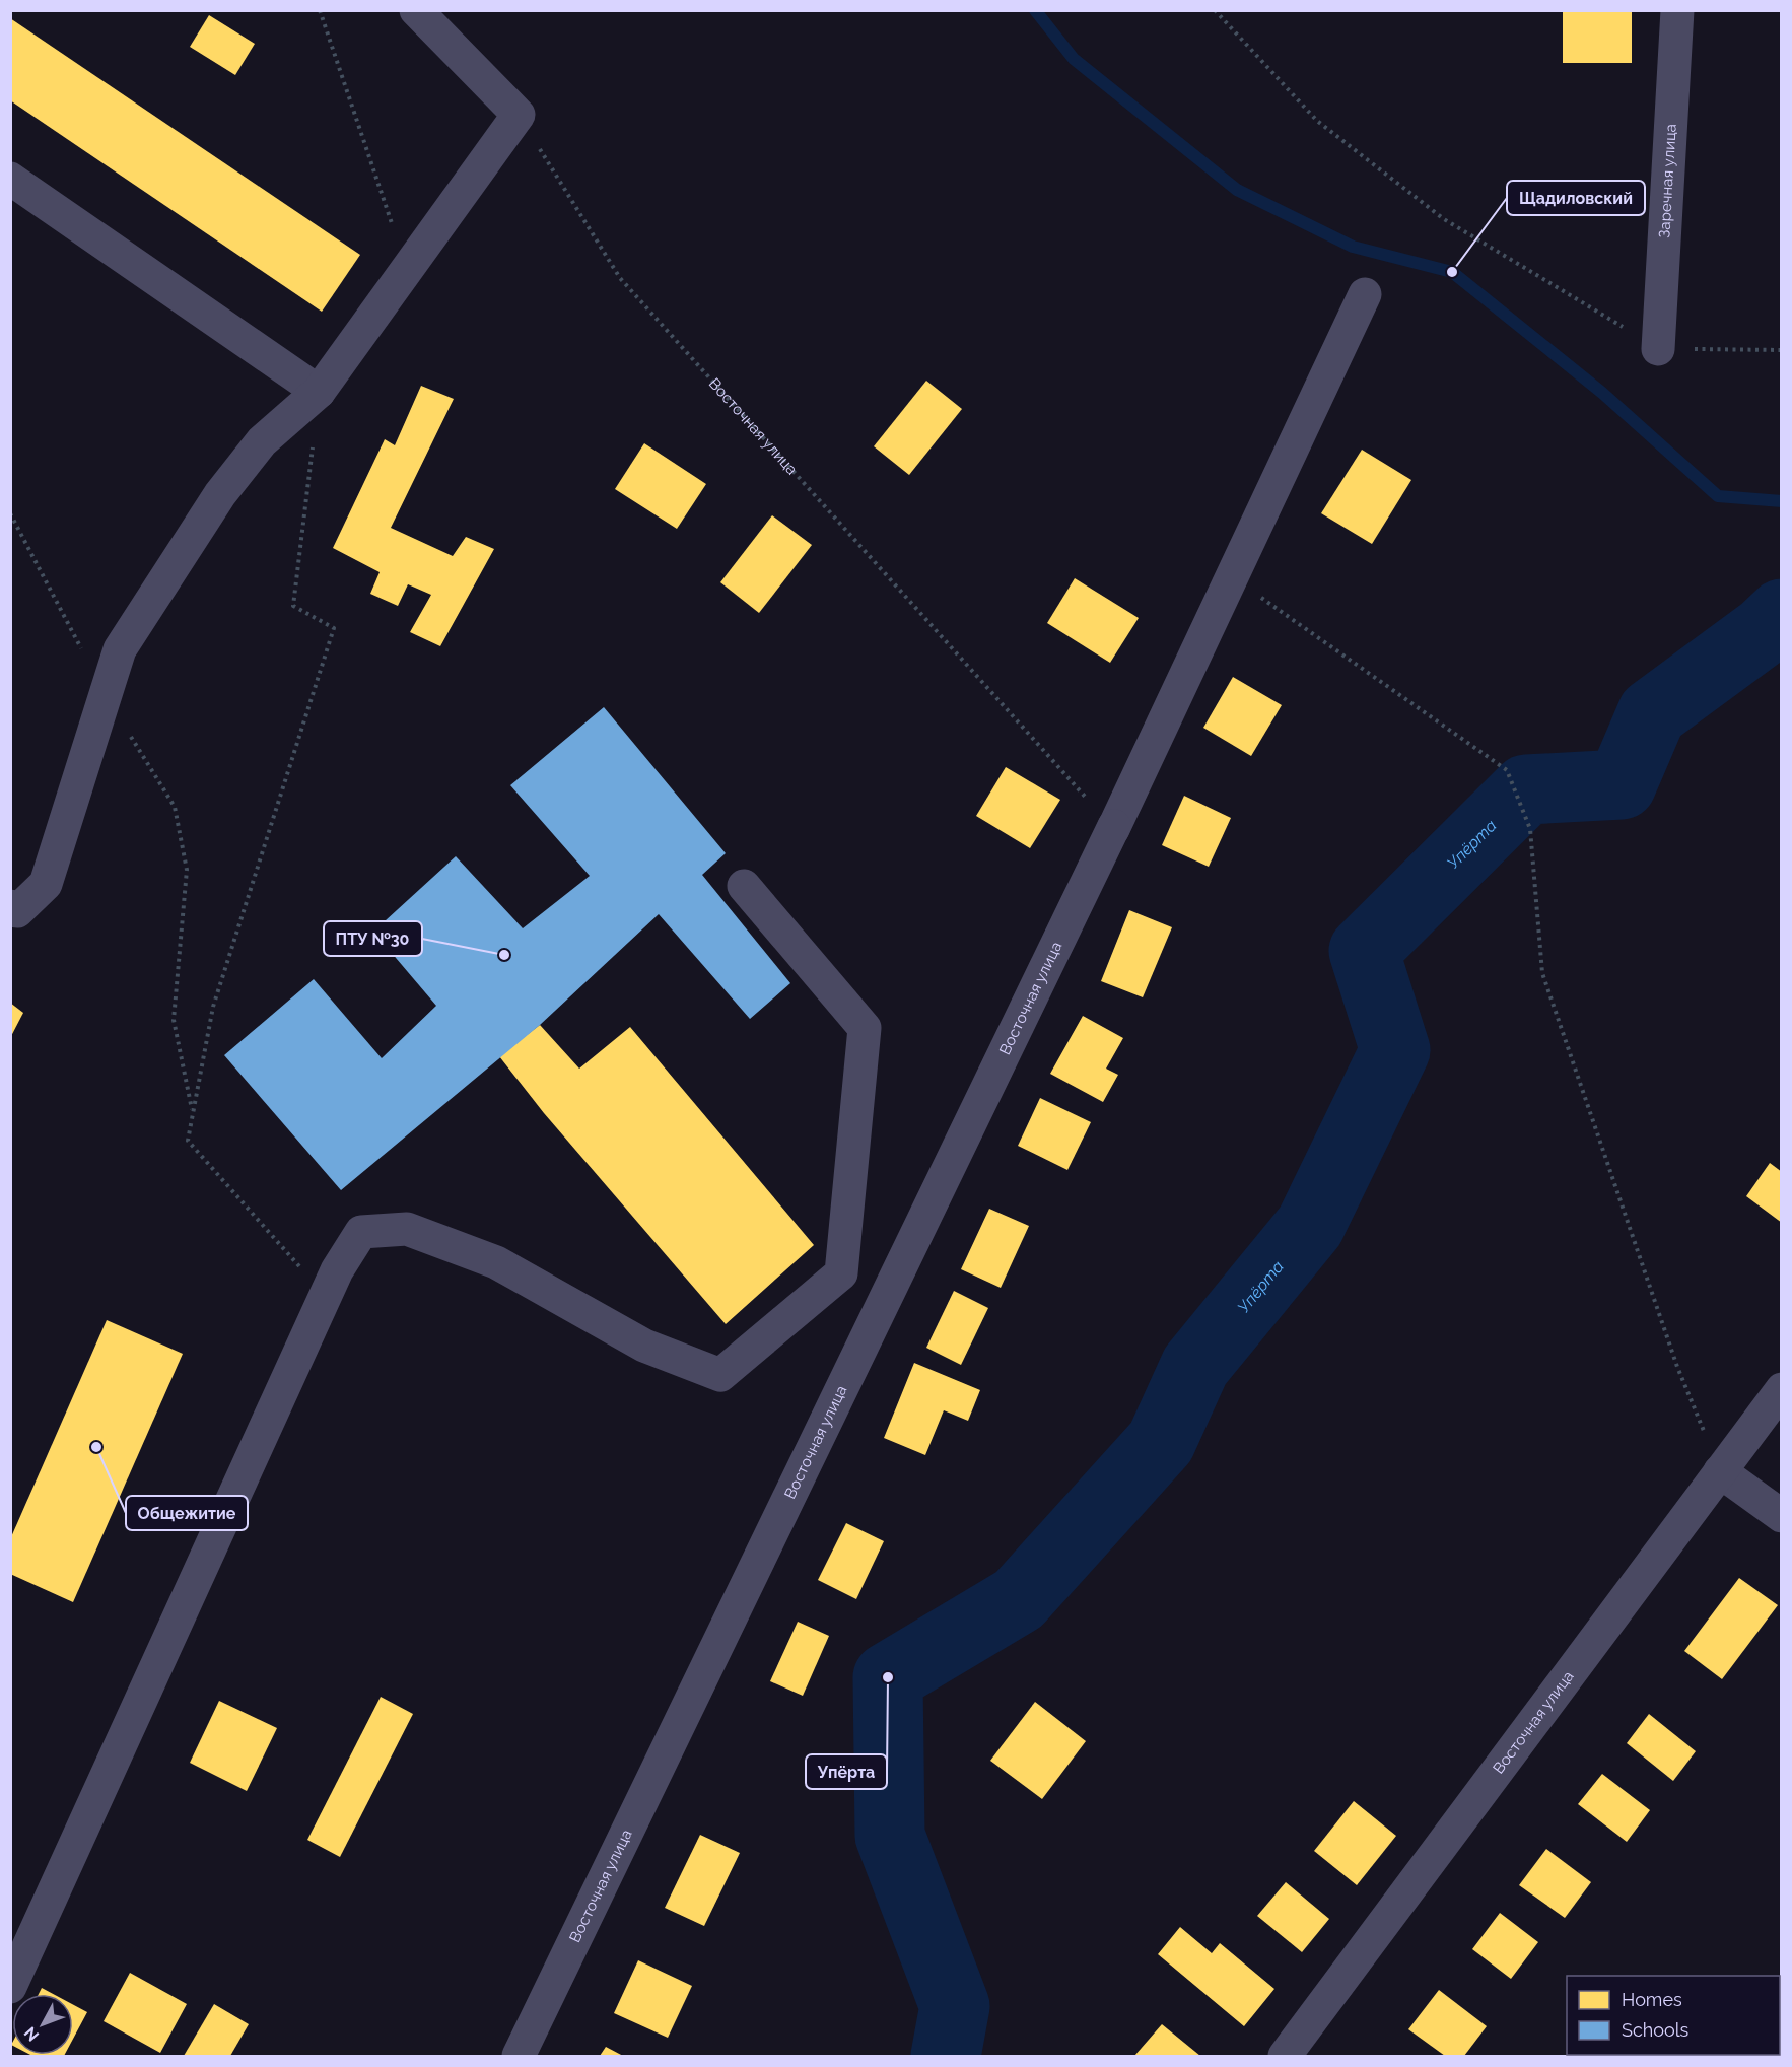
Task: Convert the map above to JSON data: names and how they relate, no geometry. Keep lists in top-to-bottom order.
{
  "streets": {
    "street": ["Заречная улица", "Восточная улица"]
  },
  "water": ["Упёрта"],
  "places": [
    "Щадиловский",
    "ПТУ №30",
    "Общежитие",
    "Упёрта"
  ],
  "legend": ["Homes", "Schools"],
  "north": "bottom left"
}
